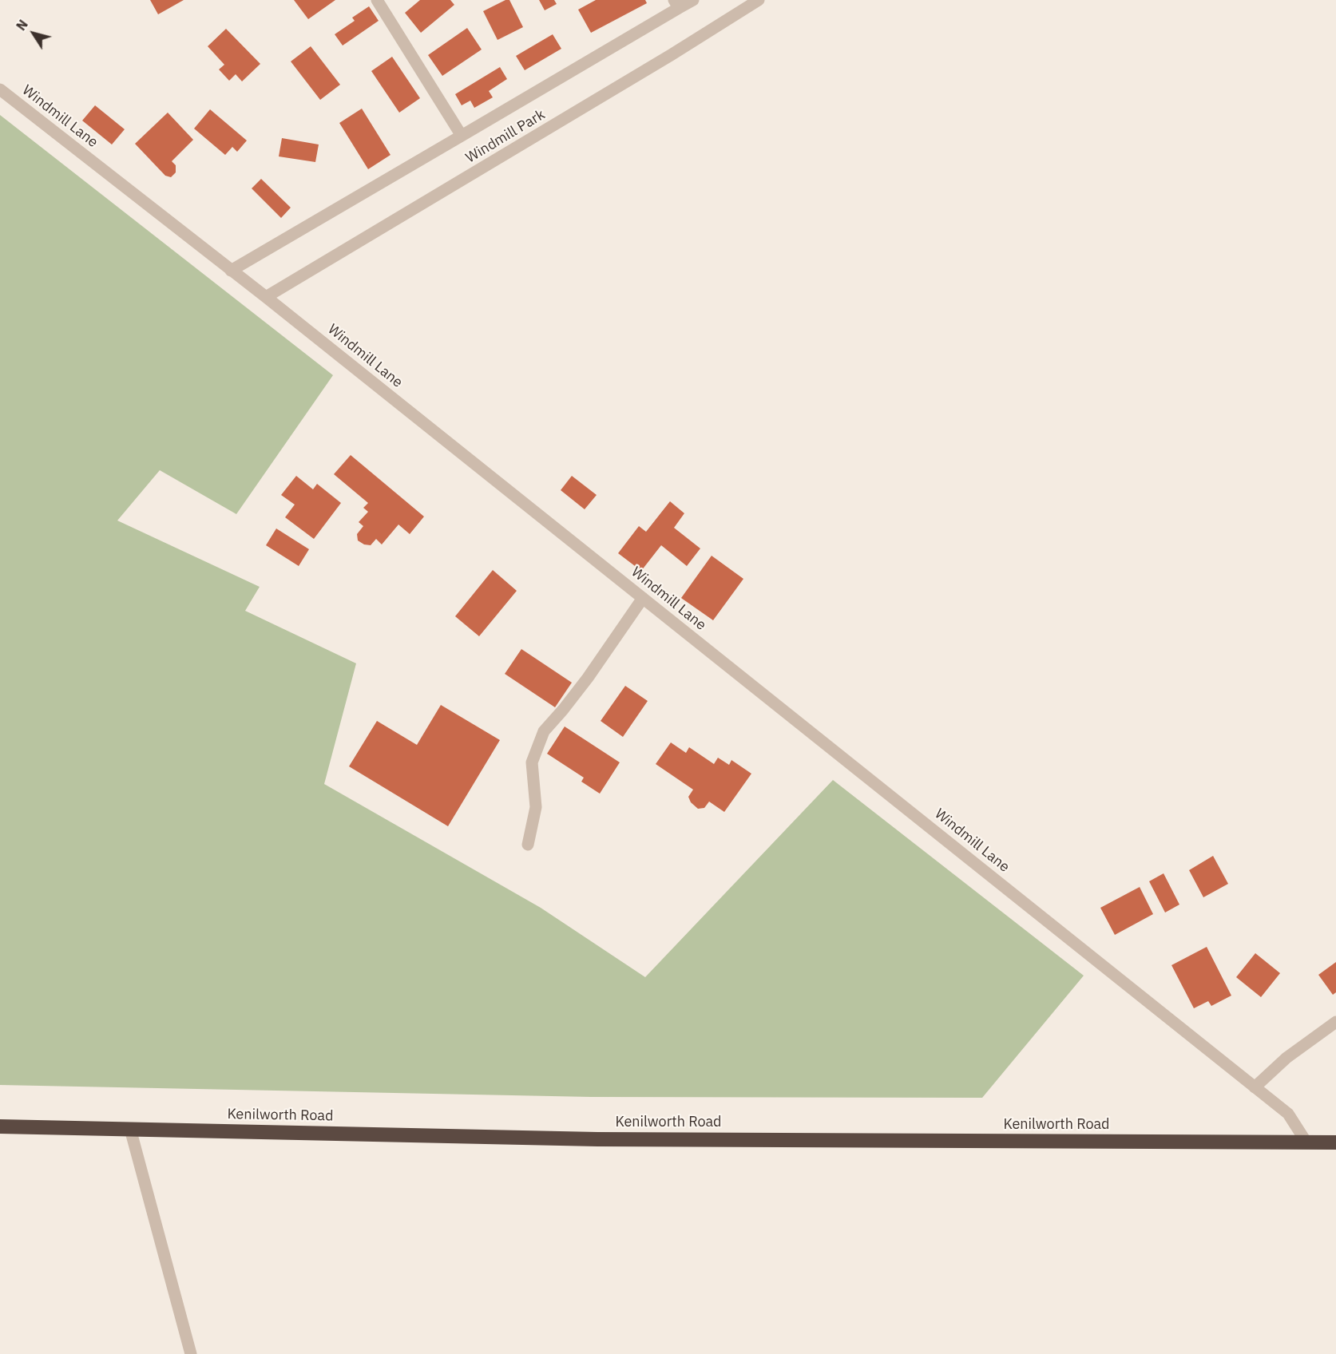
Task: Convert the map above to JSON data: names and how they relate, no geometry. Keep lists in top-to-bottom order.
{
  "streets": {
    "highway": ["Kenilworth Road"],
    "street": ["Windmill Lane", "Windmill Park"]
  },
  "crossings": [
    ["Windmill Lane", "Windmill Park"],
    ["Windmill Lane", "Kenilworth Road"]
  ],
  "north": "top left"
}
